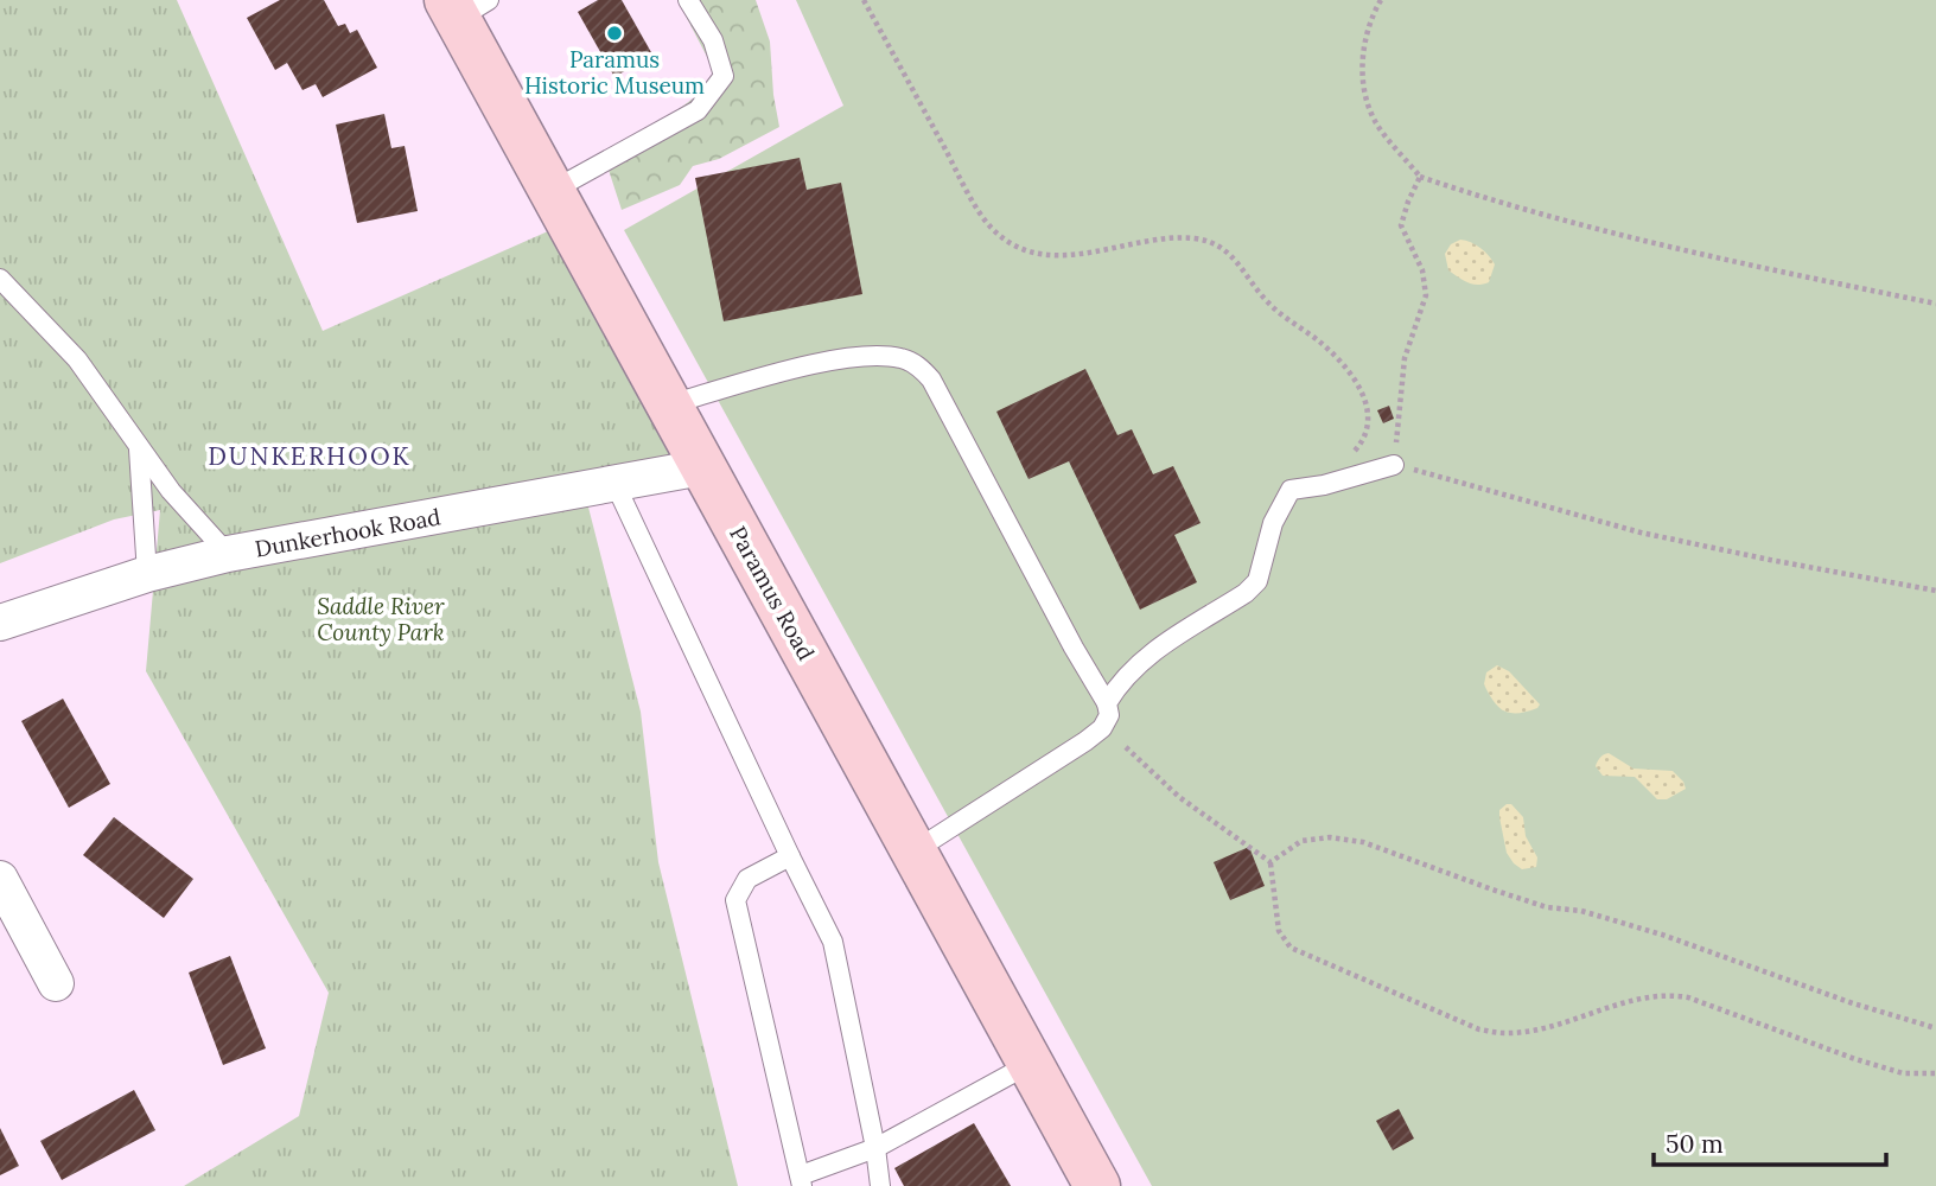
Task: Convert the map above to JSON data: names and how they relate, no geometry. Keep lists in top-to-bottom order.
{
  "streets": {
    "main road": ["Paramus Road"],
    "street": ["Dunkerhook Road"]
  },
  "crossings": [
    ["Dunkerhook Road", "Paramus Road"]
  ],
  "districts": ["DUNKERHOOK"],
  "parks": ["Saddle River County Park"],
  "places": ["Paramus Historic Museum"],
  "scale_bar": "50 m"
}
